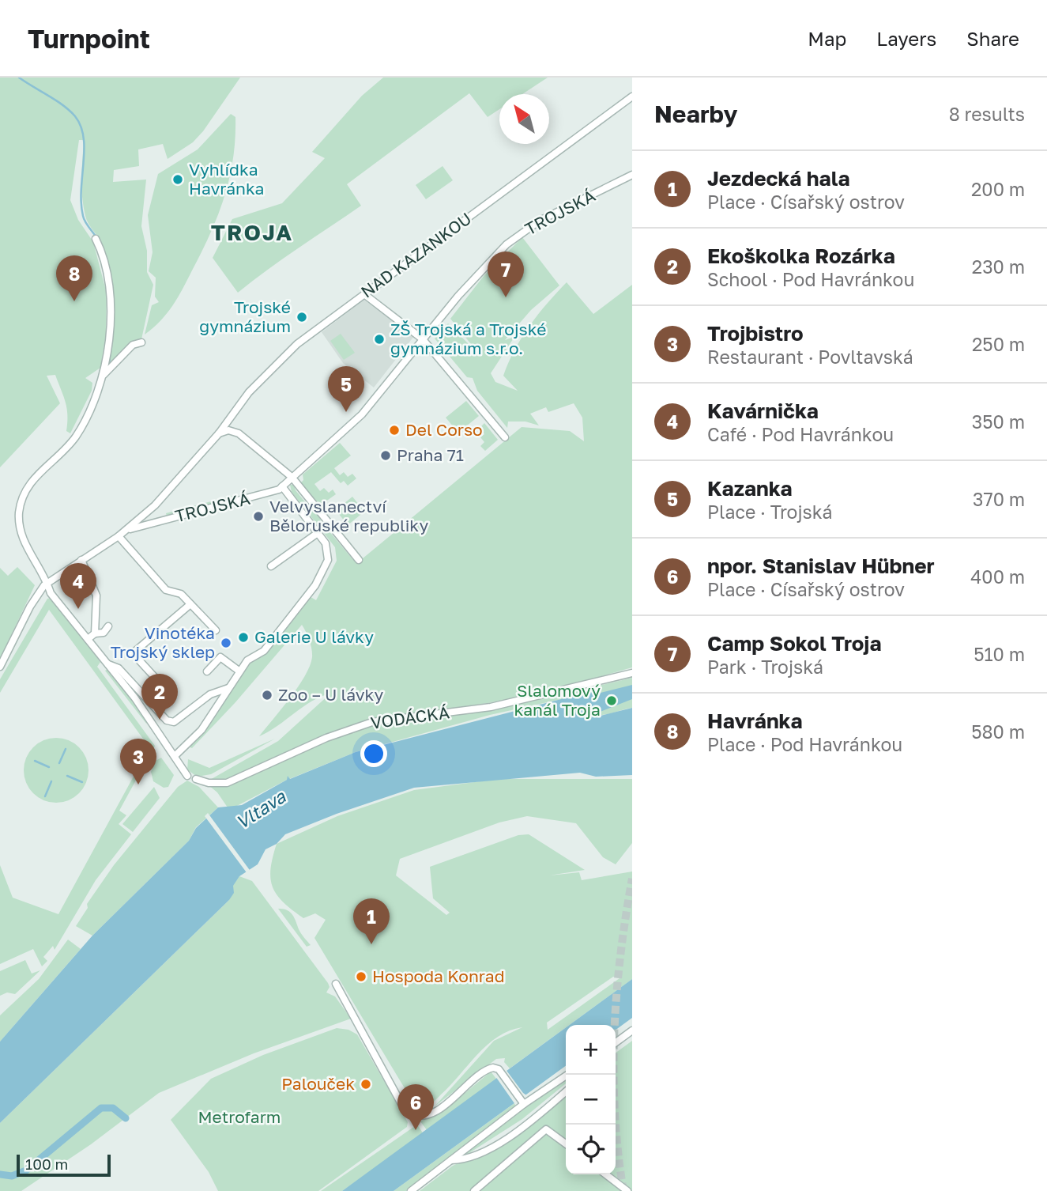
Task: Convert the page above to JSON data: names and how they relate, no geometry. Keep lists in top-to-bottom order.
{
  "streets": {
    "street": ["TROJSKÁ", "NAD KAZANKOU", "VODÁCKÁ"]
  },
  "crossings": [
    ["TROJSKÁ", "NAD KAZANKOU"]
  ],
  "districts": ["TROJA"],
  "water": ["Vltava"],
  "parks": ["Metrofarm"],
  "places": [
    "Vyhlídka Havránka",
    "Trojské gymnázium",
    "ZŠ Trojská a Trojské gymnázium s.r.o.",
    "Del Corso",
    "Praha 71",
    "Velvyslanectví Běloruské republiky",
    "Galerie U lávky",
    "Vinotéka Trojský sklep",
    "Zoo – U lávky",
    "Slalomový kanál Troja",
    "Hospoda Konrad",
    "Palouček"
  ],
  "scale_bar": "100 m",
  "north": "top left",
  "page": {
    "header": "Turnpoint",
    "nav": ["Map", "Layers", "Share"],
    "heading": ["Nearby", "8 results"],
    "list": [
      {
        "mark": "1",
        "name": "Jezdecká hala",
        "note": "Place · Císařský ostrov",
        "value": "200 m"
      },
      {
        "mark": "2",
        "name": "Ekoškolka Rozárka",
        "note": "School · Pod Havránkou",
        "value": "230 m"
      },
      {
        "mark": "3",
        "name": "Trojbistro",
        "note": "Restaurant · Povltavská",
        "value": "250 m"
      },
      {
        "mark": "4",
        "name": "Kavárnička",
        "note": "Café · Pod Havránkou",
        "value": "350 m"
      },
      {
        "mark": "5",
        "name": "Kazanka",
        "note": "Place · Trojská",
        "value": "370 m"
      },
      {
        "mark": "6",
        "name": "npor. Stanislav Hübner",
        "note": "Place · Císařský ostrov",
        "value": "400 m"
      },
      {
        "mark": "7",
        "name": "Camp Sokol Troja",
        "note": "Park · Trojská",
        "value": "510 m"
      },
      {
        "mark": "8",
        "name": "Havránka",
        "note": "Place · Pod Havránkou",
        "value": "580 m"
      }
    ],
    "pins": [
      "7",
      "8",
      "5",
      "4",
      "2",
      "3",
      "1",
      "6"
    ],
    "map_buttons": ["+", "−"],
    "scale": "100 m"
  }
}
